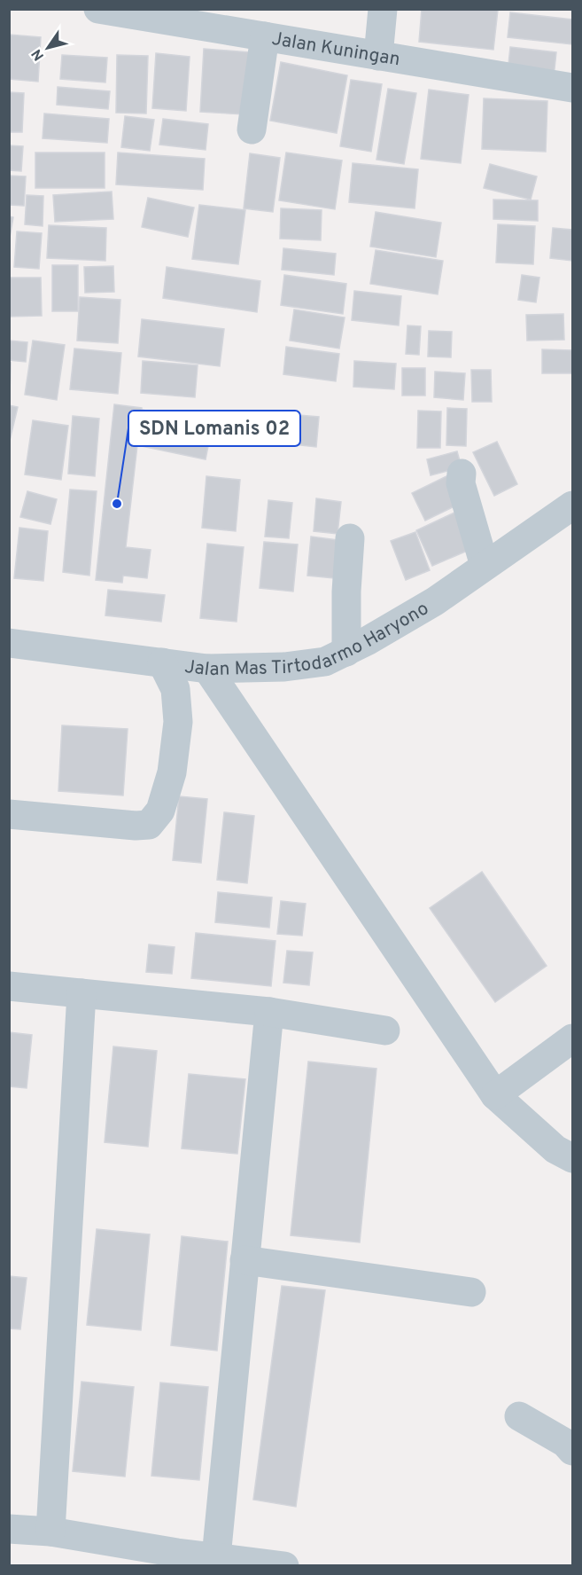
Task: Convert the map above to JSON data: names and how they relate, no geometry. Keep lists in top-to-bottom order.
{
  "streets": {
    "street": ["Jalan Kuningan", "Jalan Mas Tirtodarmo Haryono"]
  },
  "places": ["SDN Lomanis 02"],
  "north": "bottom left"
}
